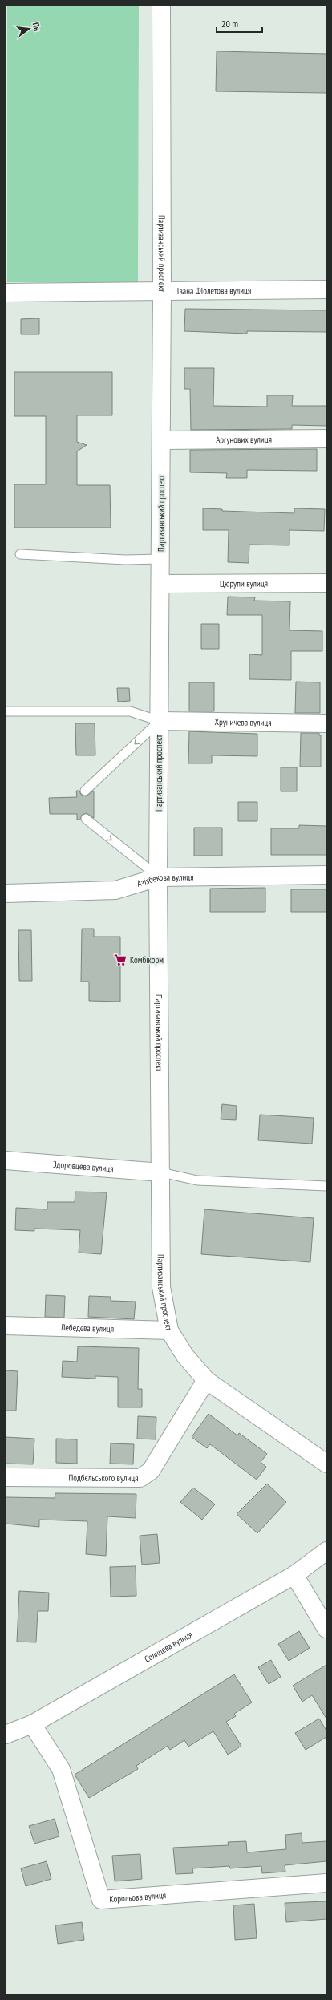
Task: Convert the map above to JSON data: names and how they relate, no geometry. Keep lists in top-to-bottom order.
{
  "streets": {
    "street": [
      "Партизанський проспект",
      "Івана Фіолетова вулиця",
      "Аргунових вулиця",
      "Цюрупи вулиця",
      "Хруничева вулиця",
      "Азізбекова вулиця",
      "Здоровцева вулиця",
      "Лебедєва вулиця",
      "Подбєльського вулиця",
      "Солнцева вулиця",
      "Корольова вулиця"
    ]
  },
  "crossings": [
    ["Партизанський проспект", "Івана Фіолетова вулиця"],
    ["Партизанський проспект", "Аргунових вулиця"],
    ["Партизанський проспект", "Цюрупи вулиця"],
    ["Партизанський проспект", "Хруничева вулиця"],
    ["Партизанський проспект", "Азізбекова вулиця"],
    ["Партизанський проспект", "Здоровцева вулиця"],
    ["Партизанський проспект", "Лебедєва вулиця"],
    ["Партизанський проспект", "Подбєльського вулиця"],
    ["Солнцева вулиця", "Корольова вулиця"]
  ],
  "places": {
    "supermarket": ["Комбікорм"]
  },
  "scale_bar": "20 m",
  "north": "right"
}
